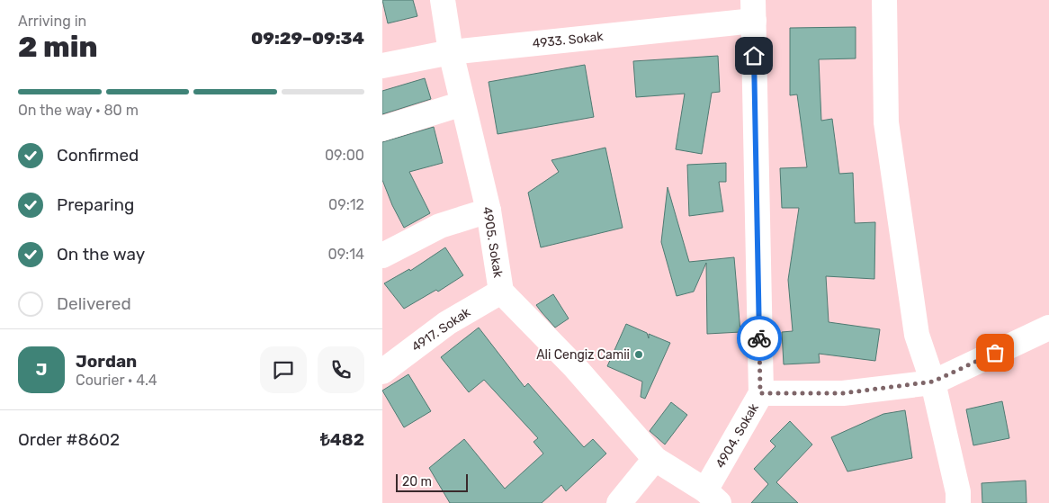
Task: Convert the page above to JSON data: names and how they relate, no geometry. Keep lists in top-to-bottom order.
{
  "streets": {
    "street": [
      "4933. Sokak",
      "4905. Sokak",
      "4917. Sokak",
      "4904. Sokak"
    ]
  },
  "crossings": [
    ["4933. Sokak", "4905. Sokak"],
    ["4933. Sokak", "4904. Sokak"],
    ["4905. Sokak", "4917. Sokak"],
    ["4905. Sokak", "4904. Sokak"]
  ],
  "places": ["Ali Cengiz Camii"],
  "scale_bar": "20 m",
  "page": {
    "heading": ["2 min", "Arriving in", "09:29–09:34"],
    "panel": [
      "Jordan",
      "Courier · 4.4",
      "Order #8602",
      "₺482"
    ],
    "bar": "On the way · 80 m",
    "list": [
      ["Confirmed", "09:00"],
      ["Preparing", "09:12"],
      ["On the way", "09:14"],
      "Delivered"
    ],
    "round": "J",
    "scale": "20 m"
  }
}
